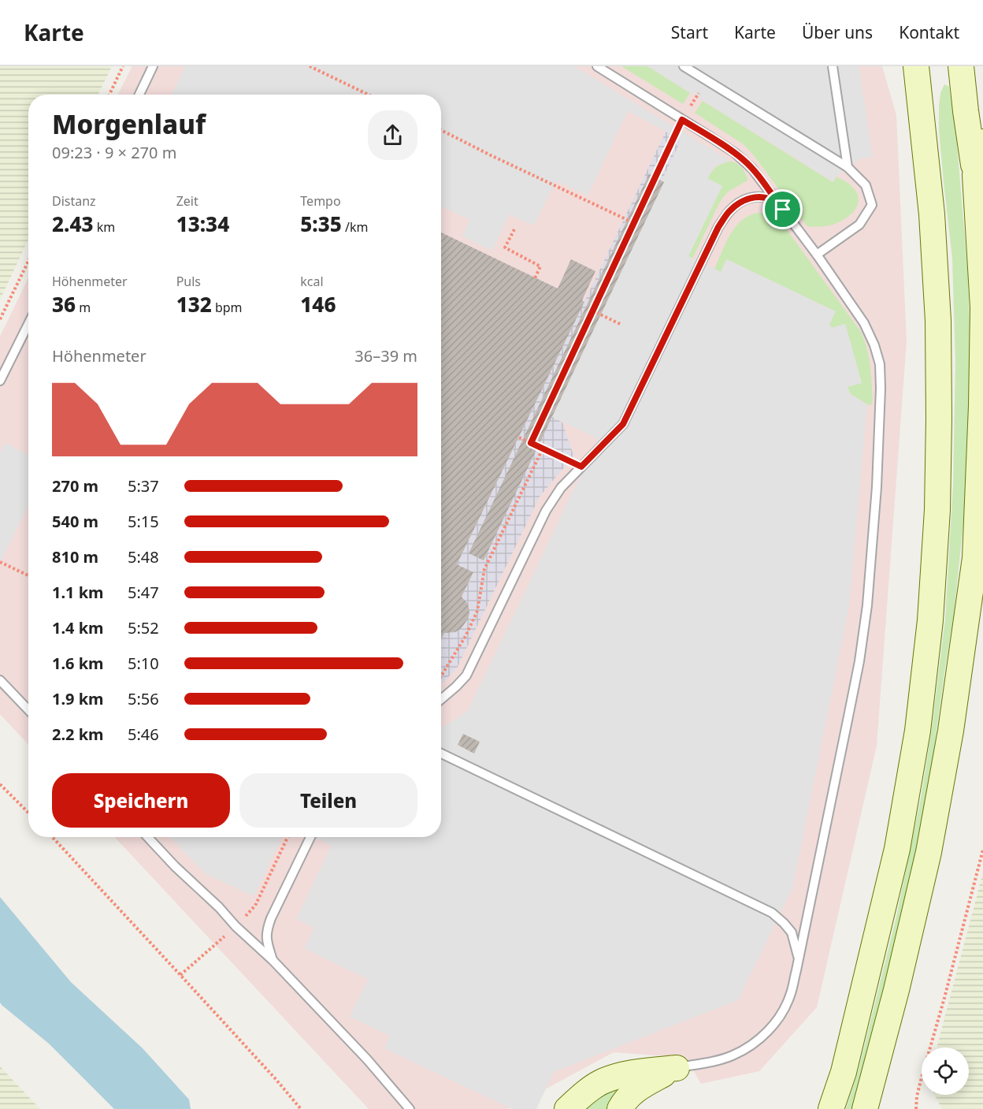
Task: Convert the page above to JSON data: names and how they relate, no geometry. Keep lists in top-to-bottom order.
{
  "page": {
    "header": "Karte",
    "nav": [
      "Start",
      "Karte",
      "Über uns",
      "Kontakt"
    ],
    "heading": ["Morgenlauf", "09:23 · 9 × 270 m"],
    "stats": [
      ["Distanz", "2.43 km"],
      ["Zeit", "13:34"],
      ["Tempo", "5:35 /km"],
      ["Höhenmeter", "36 m"],
      ["Puls", "132 bpm"],
      ["kcal", "146"]
    ],
    "chart": ["Höhenmeter", "36–39 m"],
    "list": [
      {
        "name": "270 m",
        "note": "5:37"
      },
      {
        "name": "540 m",
        "note": "5:15"
      },
      {
        "name": "810 m",
        "note": "5:48"
      },
      {
        "name": "1.1 km",
        "note": "5:47"
      },
      {
        "name": "1.4 km",
        "note": "5:52"
      },
      {
        "name": "1.6 km",
        "note": "5:10"
      },
      {
        "name": "1.9 km",
        "note": "5:56"
      },
      {
        "name": "2.2 km",
        "note": "5:46"
      }
    ],
    "buttons": ["Speichern", "Teilen"]
  }
}
